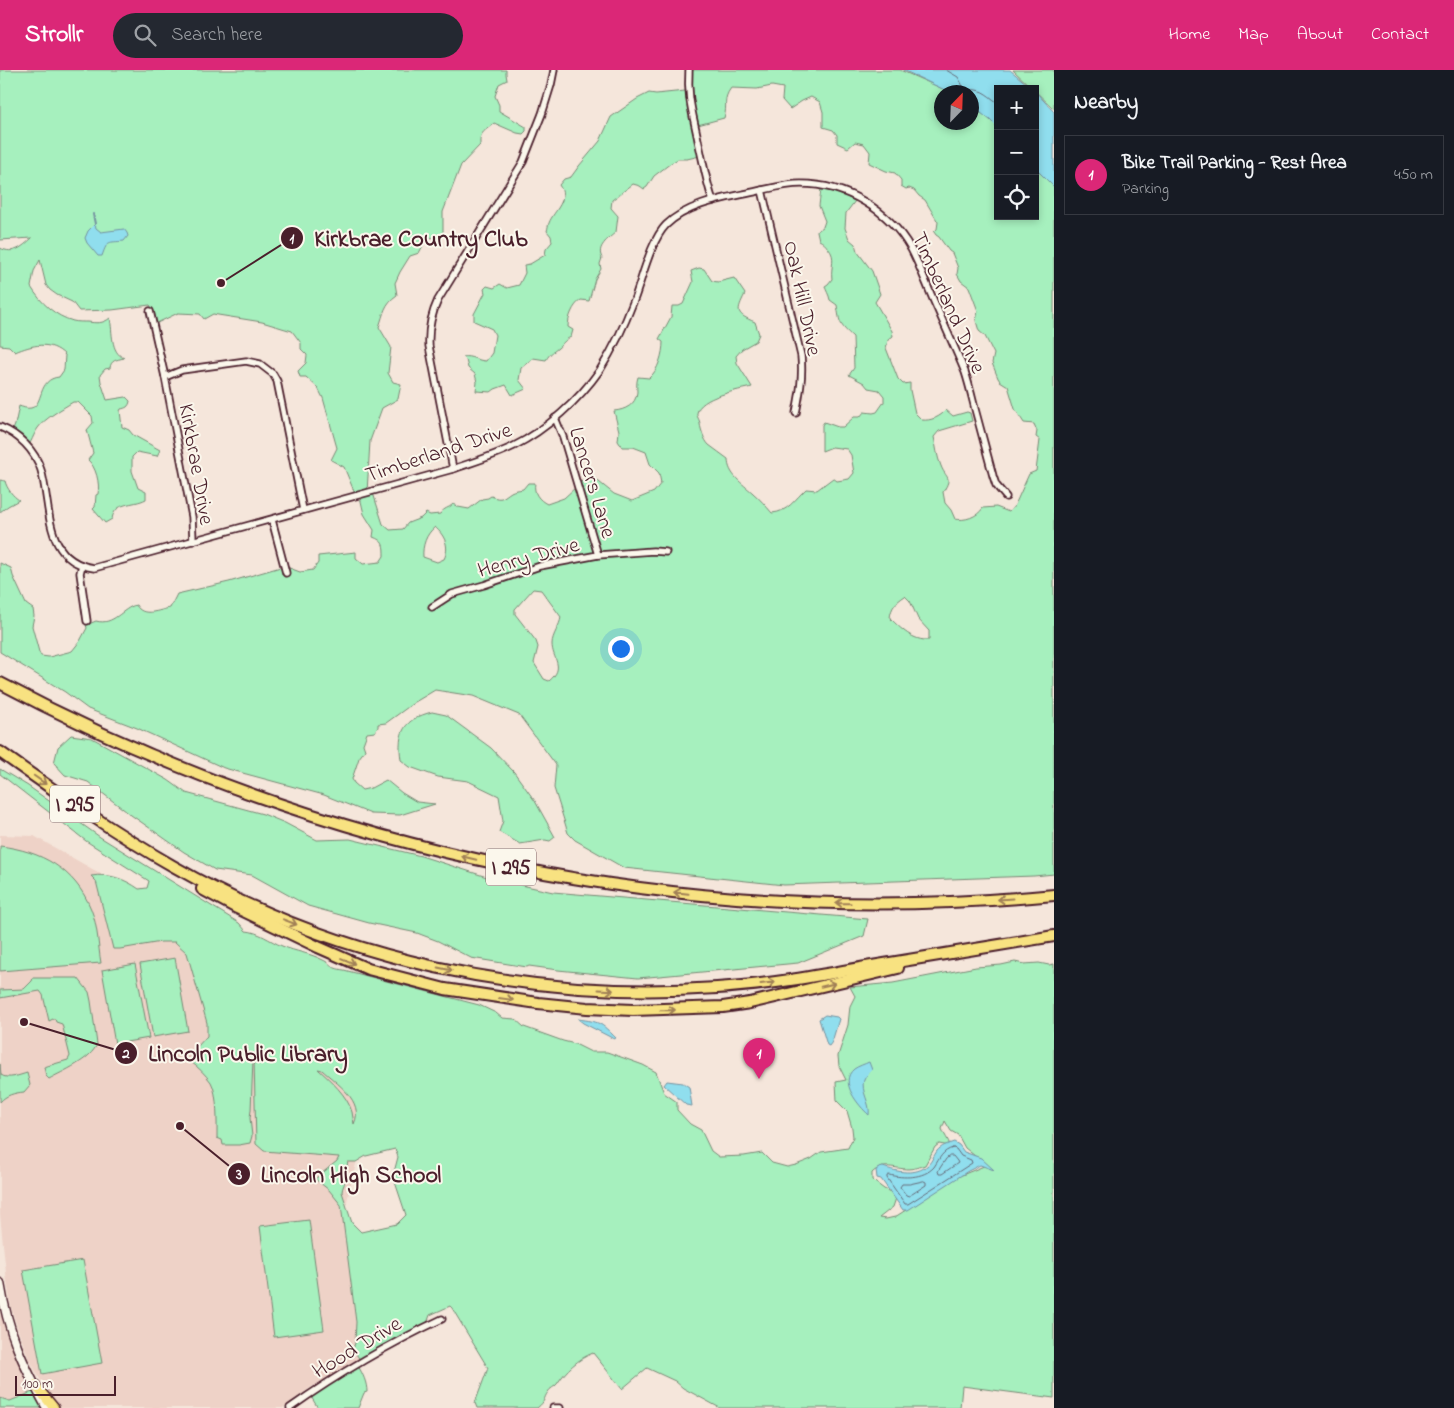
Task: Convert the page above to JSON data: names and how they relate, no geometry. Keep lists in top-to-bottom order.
{
  "streets": {
    "highway": ["I 295"],
    "street": [
      "Oak Hill Drive",
      "Timberland Drive",
      "Kirkbrae Drive",
      "Lancers Lane",
      "Henry Drive",
      "Hood Drive"
    ]
  },
  "crossings": [
    ["Oak Hill Drive", "Timberland Drive"],
    ["Timberland Drive", "Kirkbrae Drive"],
    ["Timberland Drive", "Lancers Lane"],
    ["Lancers Lane", "Henry Drive"]
  ],
  "places": ["Kirkbrae Country Club", "Lincoln Public Library", "Lincoln High School"],
  "scale_bar": "100 m",
  "north": "top right",
  "page": {
    "header": "Strollr",
    "search": "Search here",
    "nav": [
      "Home",
      "Map",
      "About",
      "Contact"
    ],
    "heading": "Nearby",
    "map_buttons": ["+", "−"],
    "list": [
      {
        "mark": "1",
        "name": "Bike Trail Parking - Rest Area",
        "note": "Parking",
        "value": "450 m"
      }
    ],
    "pins": "1",
    "scale": "100 m"
  }
}
